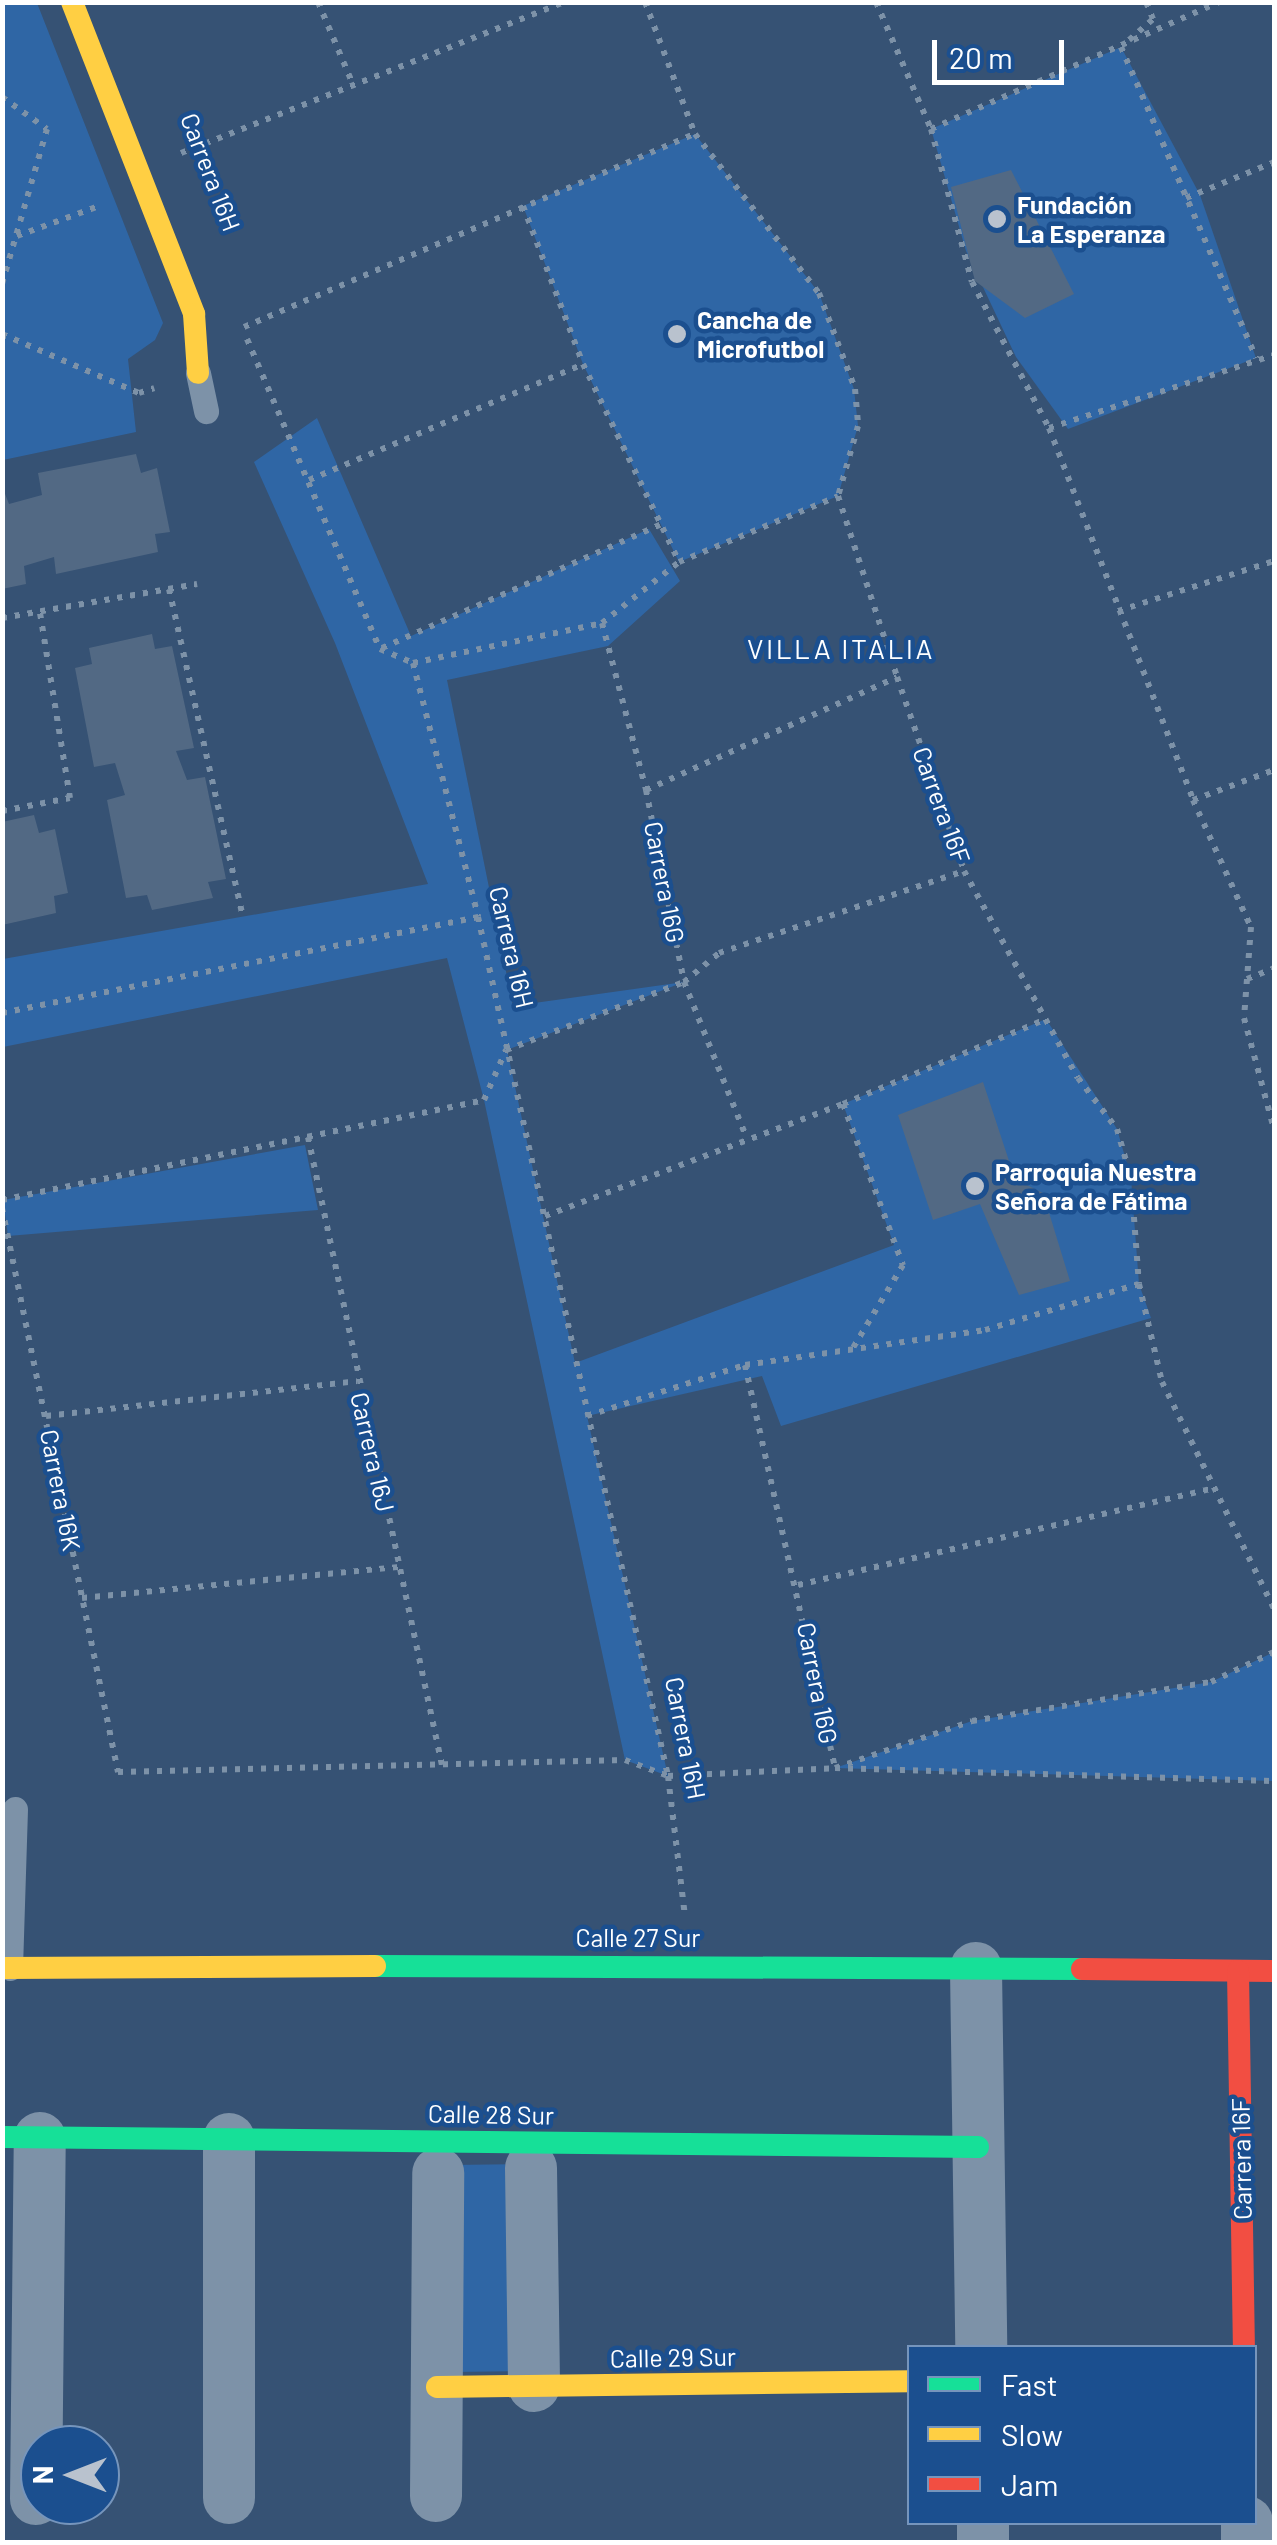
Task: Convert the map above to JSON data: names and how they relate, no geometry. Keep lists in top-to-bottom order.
{
  "streets": {
    "street": [
      "Carrera 16F",
      "Calle 27 Sur",
      "Calle 28 Sur",
      "Calle 29 Sur"
    ],
    "path": [
      "Carrera 16H",
      "Carrera 16G",
      "Carrera 16J",
      "Carrera 16K"
    ]
  },
  "crossings": [
    ["Carrera 16H", "Calle 27 Sur"],
    ["Carrera 16F", "Calle 27 Sur"],
    ["Carrera 16J", "Carrera 16K"]
  ],
  "districts": ["VILLA ITALIA"],
  "places": ["Fundación La Esperanza", "Cancha de Microfutbol", "Parroquia Nuestra Señora de Fátima"],
  "legend": ["Fast", "Slow", "Jam"],
  "scale_bar": "20 m",
  "north": "left"
}
